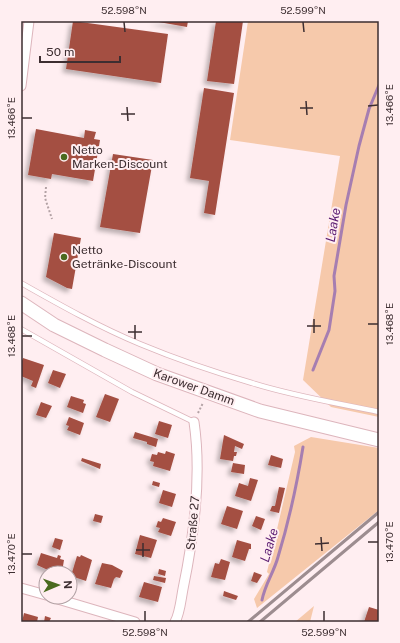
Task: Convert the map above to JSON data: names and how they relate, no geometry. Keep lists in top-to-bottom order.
{
  "streets": {
    "main road": ["Karower Damm"],
    "street": ["Straße 27"]
  },
  "water": ["Laake"],
  "places": ["Netto Marken-Discount", "Netto Getränke-Discount"],
  "scale_bar": "50 m",
  "north": "right",
  "coordinates": [
    "52.598°N",
    "52.599°N",
    "13.466°E",
    "13.468°E",
    "13.470°E"
  ]
}
